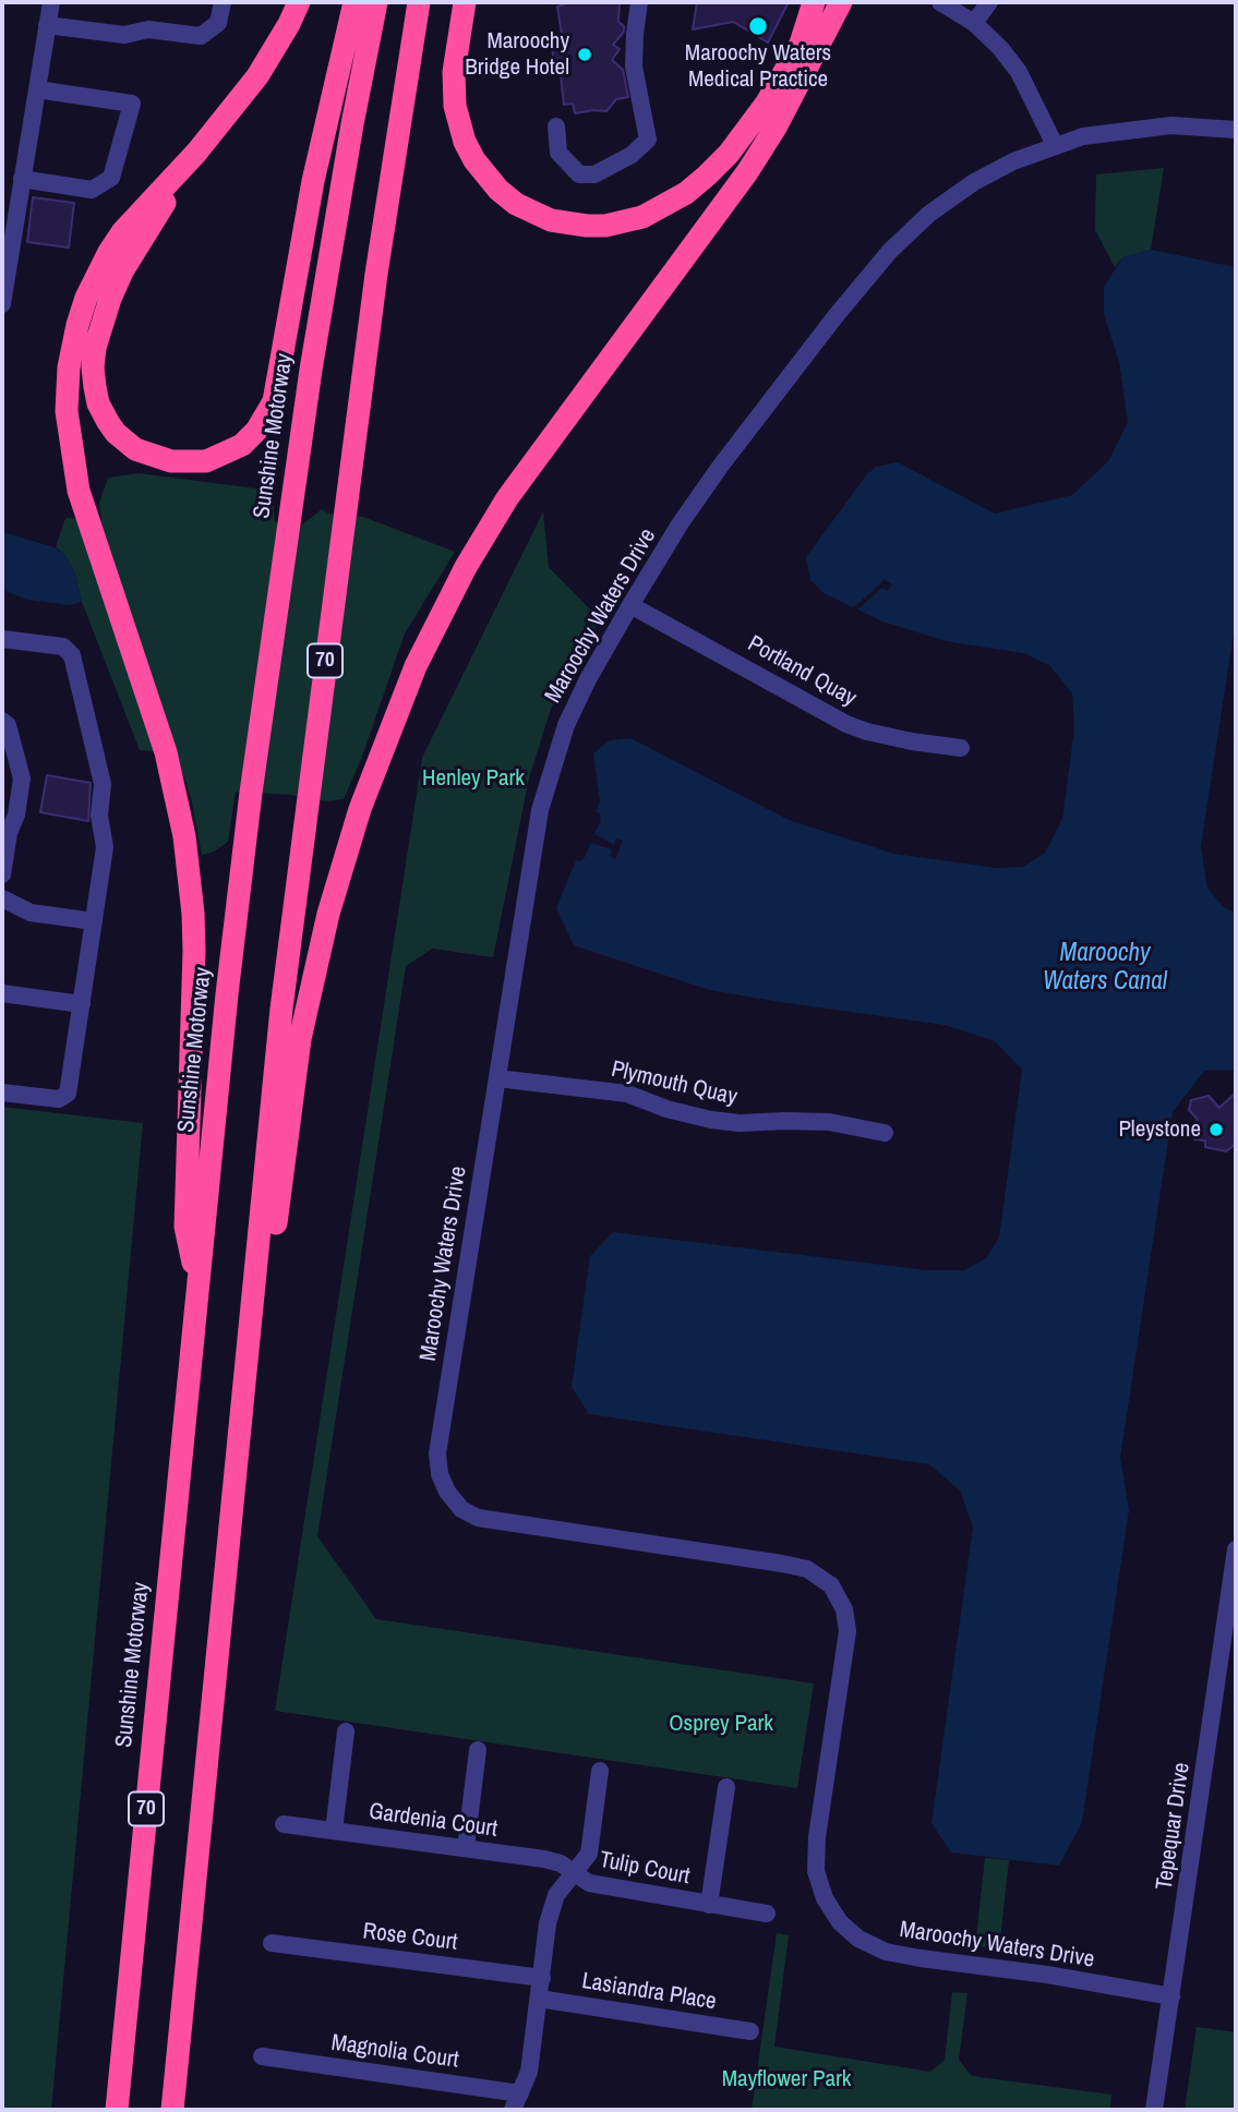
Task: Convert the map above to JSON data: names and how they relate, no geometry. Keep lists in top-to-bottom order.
{
  "streets": {
    "highway": ["Sunshine Motorway", "70"],
    "street": [
      "Maroochy Waters Drive",
      "Portland Quay",
      "Plymouth Quay",
      "Gardenia Court",
      "Tepequar Drive",
      "Tulip Court",
      "Rose Court",
      "Lasiandra Place",
      "Magnolia Court"
    ]
  },
  "crossings": [
    ["Maroochy Waters Drive", "Portland Quay"],
    ["Maroochy Waters Drive", "Plymouth Quay"],
    ["Maroochy Waters Drive", "Tepequar Drive"],
    ["Gardenia Court", "Tulip Court"]
  ],
  "water": ["Maroochy Waters Canal"],
  "parks": ["Henley Park", "Osprey Park", "Mayflower Park"],
  "places": ["Maroochy Waters Medical Practice", "Maroochy Bridge Hotel", "Pleystone"]
}
